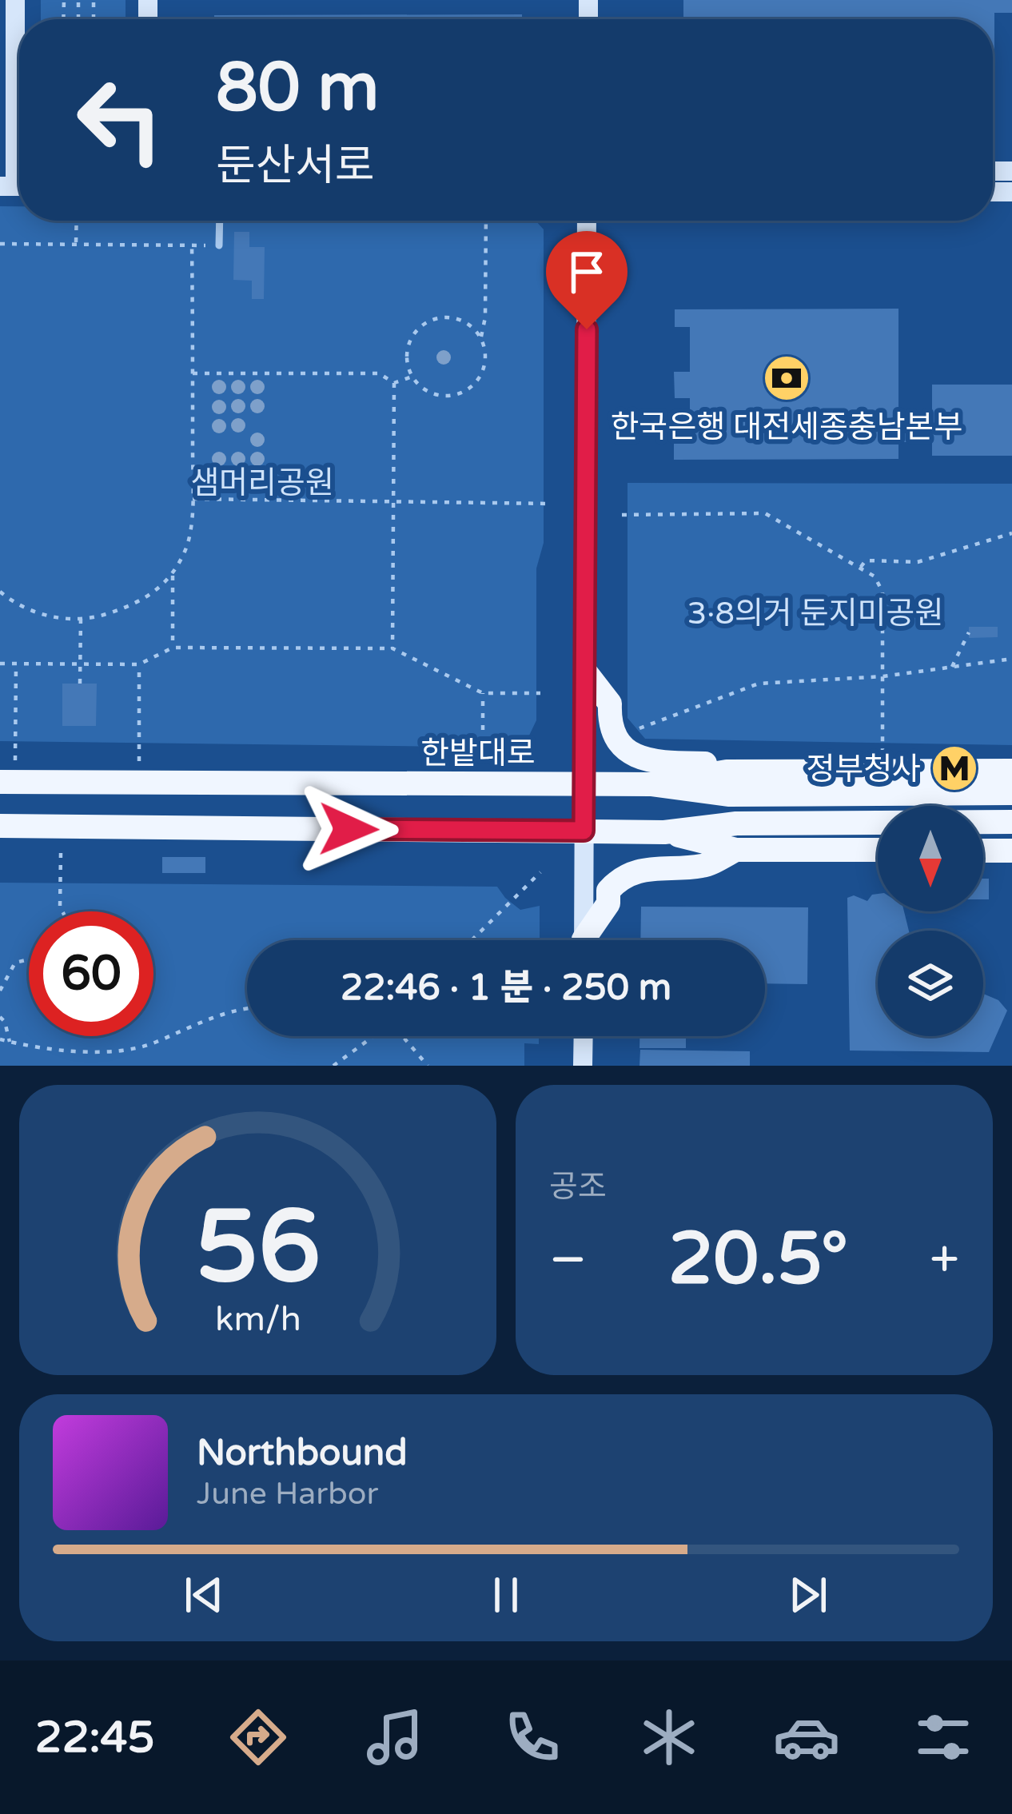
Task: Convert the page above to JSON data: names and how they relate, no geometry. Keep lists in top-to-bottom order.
{
  "streets": {
    "main road": ["한밭대로"]
  },
  "parks": ["샘머리공원", "3·8의거 둔지미공원"],
  "places": {
    "bank": ["한국은행 대전세종충남본부"],
    "metro station": ["정부청사"]
  },
  "north": "bottom",
  "page": {
    "turn": ["80 m", "둔산서로"],
    "limit": "60",
    "trip": "22:46 · 1 분 · 250 m",
    "tile": "공조",
    "heat": ["−", "20.5°", "+"],
    "song": ["Northbound", "June Harbor"],
    "tabs": "22:45",
    "gauge": ["56", "km/h"]
  }
}
